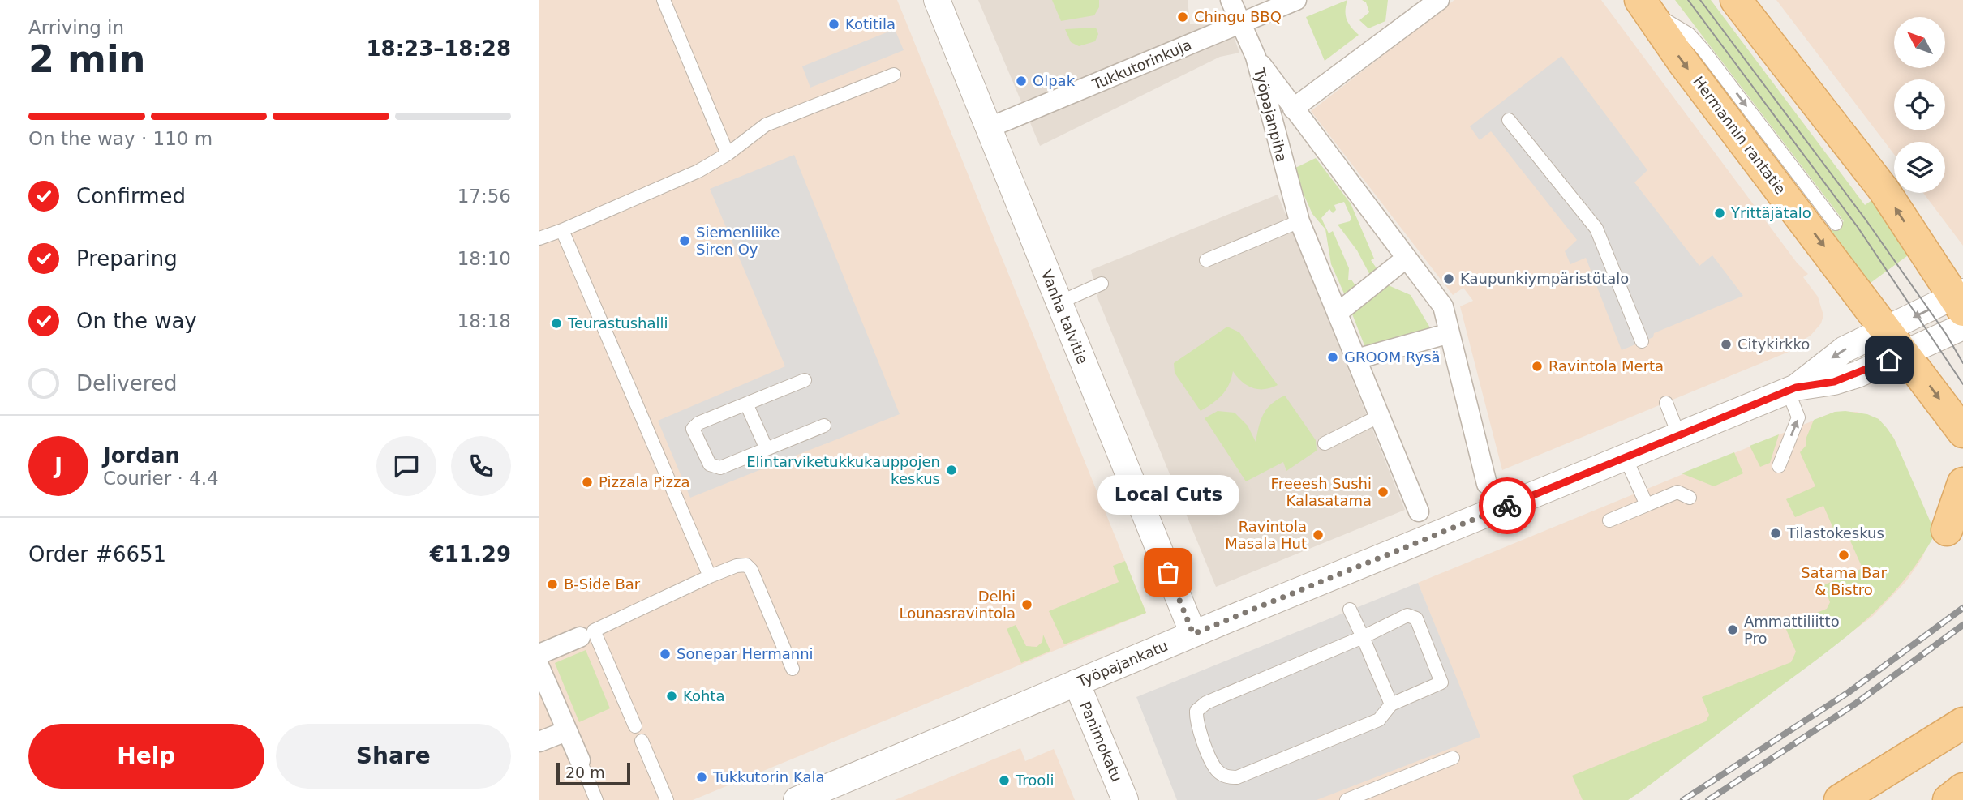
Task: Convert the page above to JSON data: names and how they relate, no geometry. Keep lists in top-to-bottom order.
{
  "streets": {
    "main road": ["Hermannin rantatie"],
    "street": [
      "Tukkutorinkuja",
      "Työpajanpiha",
      "Vanha talvitie",
      "Työpajankatu",
      "Panimokatu"
    ]
  },
  "crossings": [
    ["Tukkutorinkuja", "Vanha talvitie"],
    ["Työpajanpiha", "Työpajankatu"],
    ["Hermannin rantatie", "Työpajankatu"],
    ["Vanha talvitie", "Työpajankatu"],
    ["Työpajankatu", "Panimokatu"]
  ],
  "places": [
    "Chingu BBQ",
    "Kotitila",
    "Olpak",
    "Yrittäjätalo",
    "Siemenliike Siren Oy",
    "Kaupunkiympäristötalo",
    "Teurastushalli",
    "Citykirkko",
    "GROOM Rysä",
    "Ravintola Merta",
    "Elintarviketukkukauppojen keskus",
    "Pizzala Pizza",
    "Freeesh Sushi Kalasatama",
    "Tilastokeskus",
    "Ravintola Masala Hut",
    "Satama Bar & Bistro",
    "Local Cuts",
    "B-Side Bar",
    "Delhi Lounasravintola",
    "Ammattiliitto Pro",
    "Sonepar Hermanni",
    "Kohta",
    "Tukkutorin Kala",
    "Trooli"
  ],
  "scale_bar": "20 m",
  "north": "top left",
  "page": {
    "heading": ["2 min", "Arriving in", "18:23–18:28"],
    "panel": [
      "Jordan",
      "Courier · 4.4",
      "Order #6651",
      "€11.29"
    ],
    "bar": "On the way · 110 m",
    "list": [
      ["Confirmed", "17:56"],
      ["Preparing", "18:10"],
      ["On the way", "18:18"],
      "Delivered"
    ],
    "round": "J",
    "bubble": "Local Cuts",
    "buttons": ["Help", "Share"],
    "scale": "20 m"
  }
}
